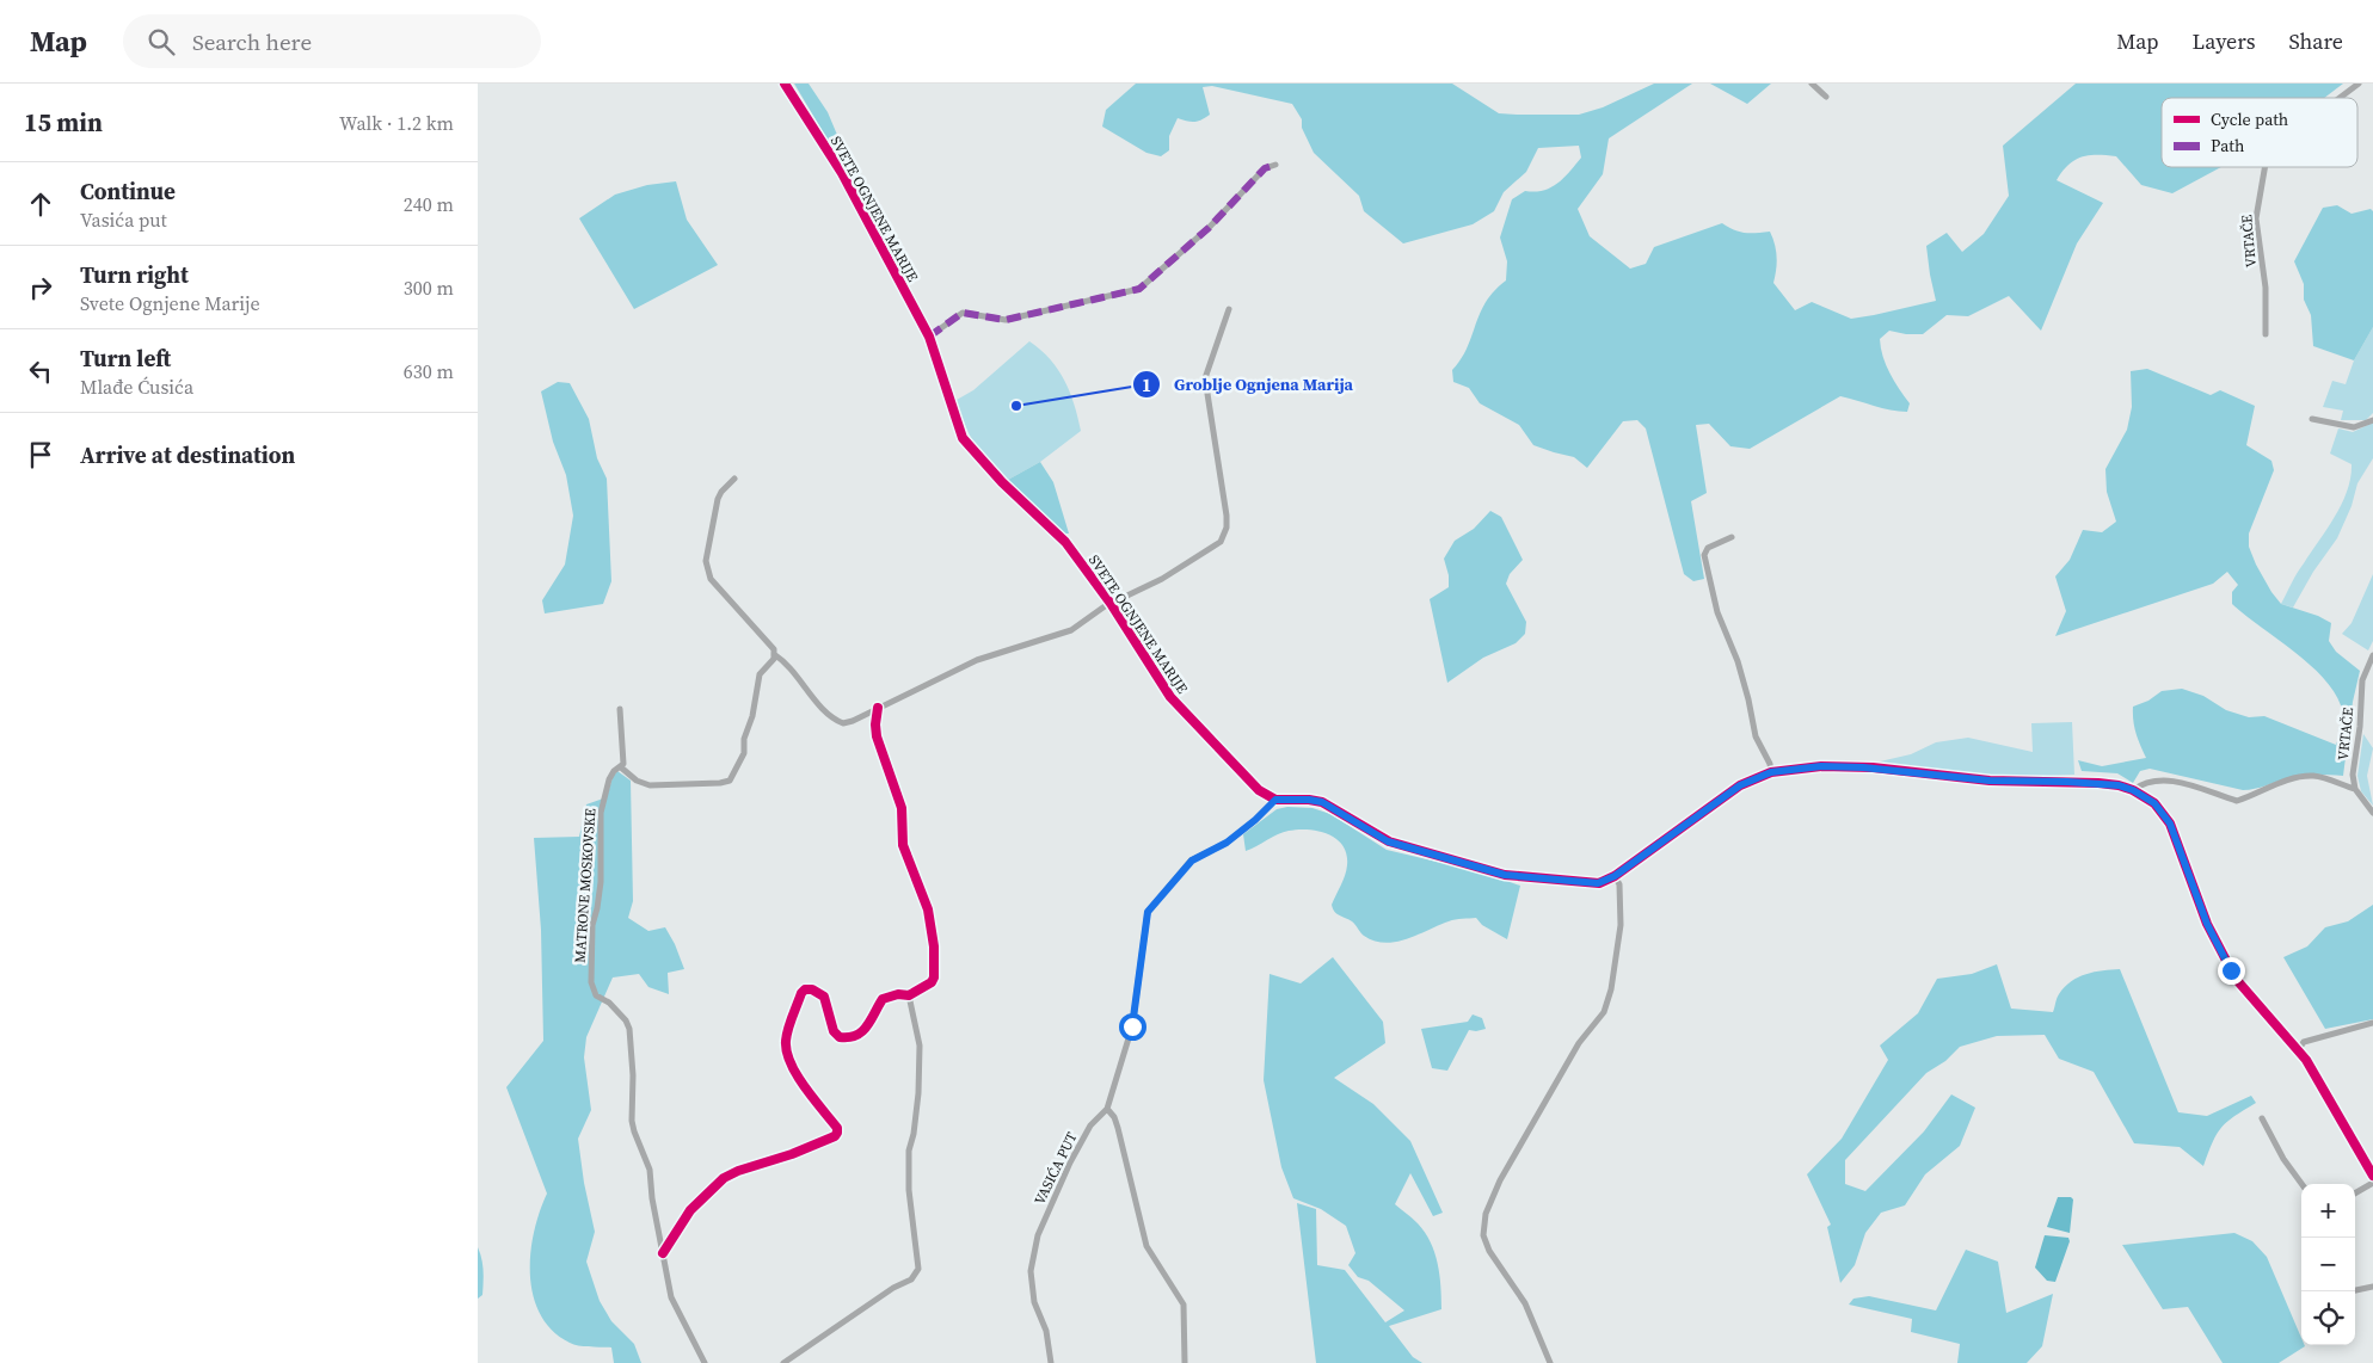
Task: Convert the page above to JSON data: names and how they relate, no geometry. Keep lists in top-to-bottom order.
{
  "streets": {
    "street": [
      "SVETE OGNJENE MARIJE",
      "VRTAČE",
      "MATRONE MOSKOVSKE",
      "VASIĆA PUT"
    ]
  },
  "crossings": [
    ["SVETE OGNJENE MARIJE", "VASIĆA PUT"]
  ],
  "places": ["Groblje Ognjena Marija"],
  "legend": ["Cycle path", "Path"],
  "page": {
    "header": "Map",
    "search": "Search here",
    "nav": ["Map", "Layers", "Share"],
    "heading": ["15 min", "Walk · 1.2 km"],
    "list": [
      ["Continue", "Vasića put", "240 m"],
      ["Turn right", "Svete Ognjene Marije", "300 m"],
      ["Turn left", "Mlađe Ćusića", "630 m"],
      "Arrive at destination"
    ],
    "map_buttons": ["+", "−"]
  }
}
